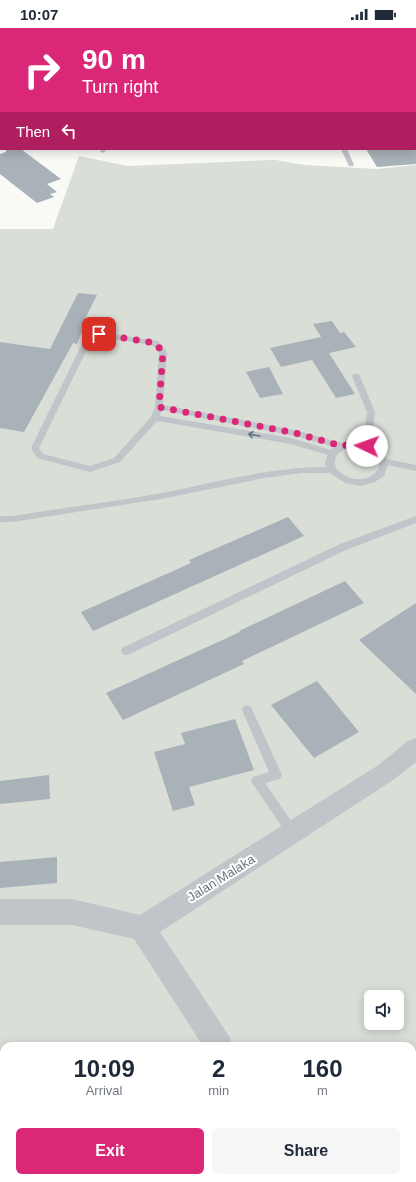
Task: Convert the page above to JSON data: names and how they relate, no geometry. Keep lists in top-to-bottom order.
{
  "streets": {
    "street": ["Jalan Malaka"]
  },
  "page": {
    "status": "10:07",
    "turn": ["90 m", "Turn right"],
    "then": "Then",
    "eta": [
      "10:09",
      "Arrival",
      "2",
      "min",
      "160",
      "m"
    ],
    "buttons": ["Exit", "Share"]
  }
}
